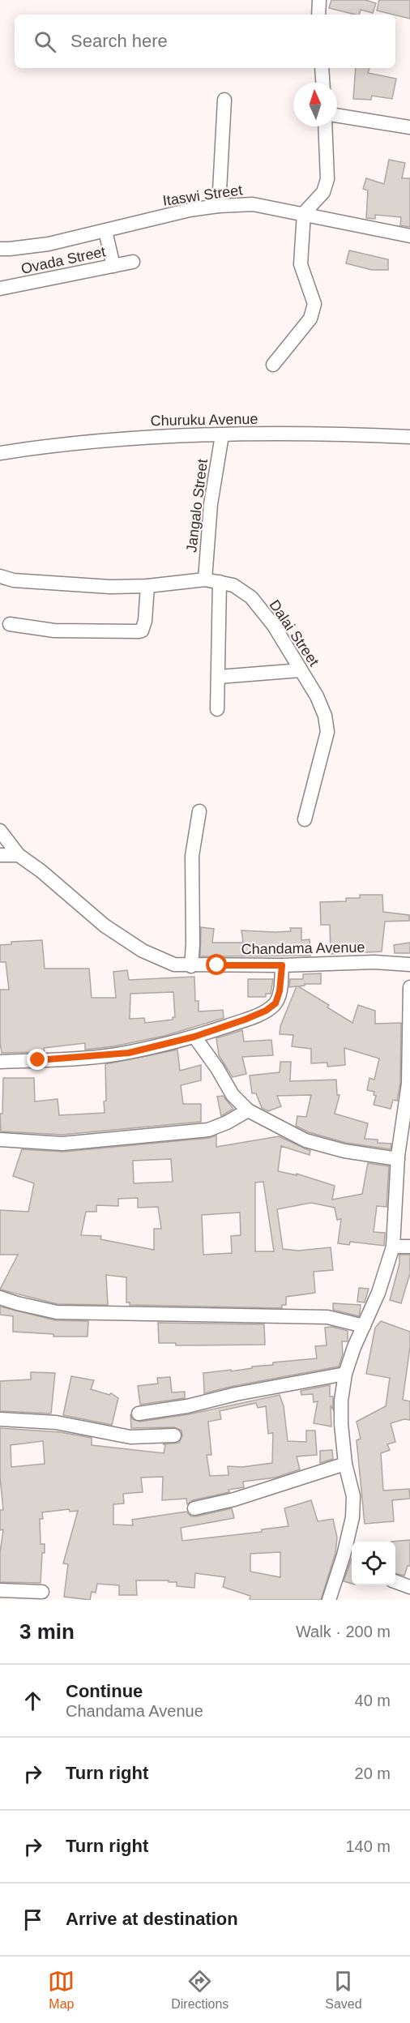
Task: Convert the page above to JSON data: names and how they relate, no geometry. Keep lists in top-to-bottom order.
{
  "streets": {
    "street": [
      "Itaswi Street",
      "Ovada Street",
      "Churuku Avenue",
      "Jangalo Street",
      "Dalai Street",
      "Chandama Avenue"
    ]
  },
  "crossings": [
    ["Churuku Avenue", "Jangalo Street"],
    ["Jangalo Street", "Dalai Street"]
  ],
  "north": "top",
  "page": {
    "search": "Search here",
    "heading": ["3 min", "Walk · 200 m"],
    "list": [
      ["Continue", "Chandama Avenue", "40 m"],
      ["Turn right", "20 m"],
      ["Turn right", "140 m"],
      "Arrive at destination"
    ],
    "nav": ["Map", "Directions", "Saved"]
  }
}
